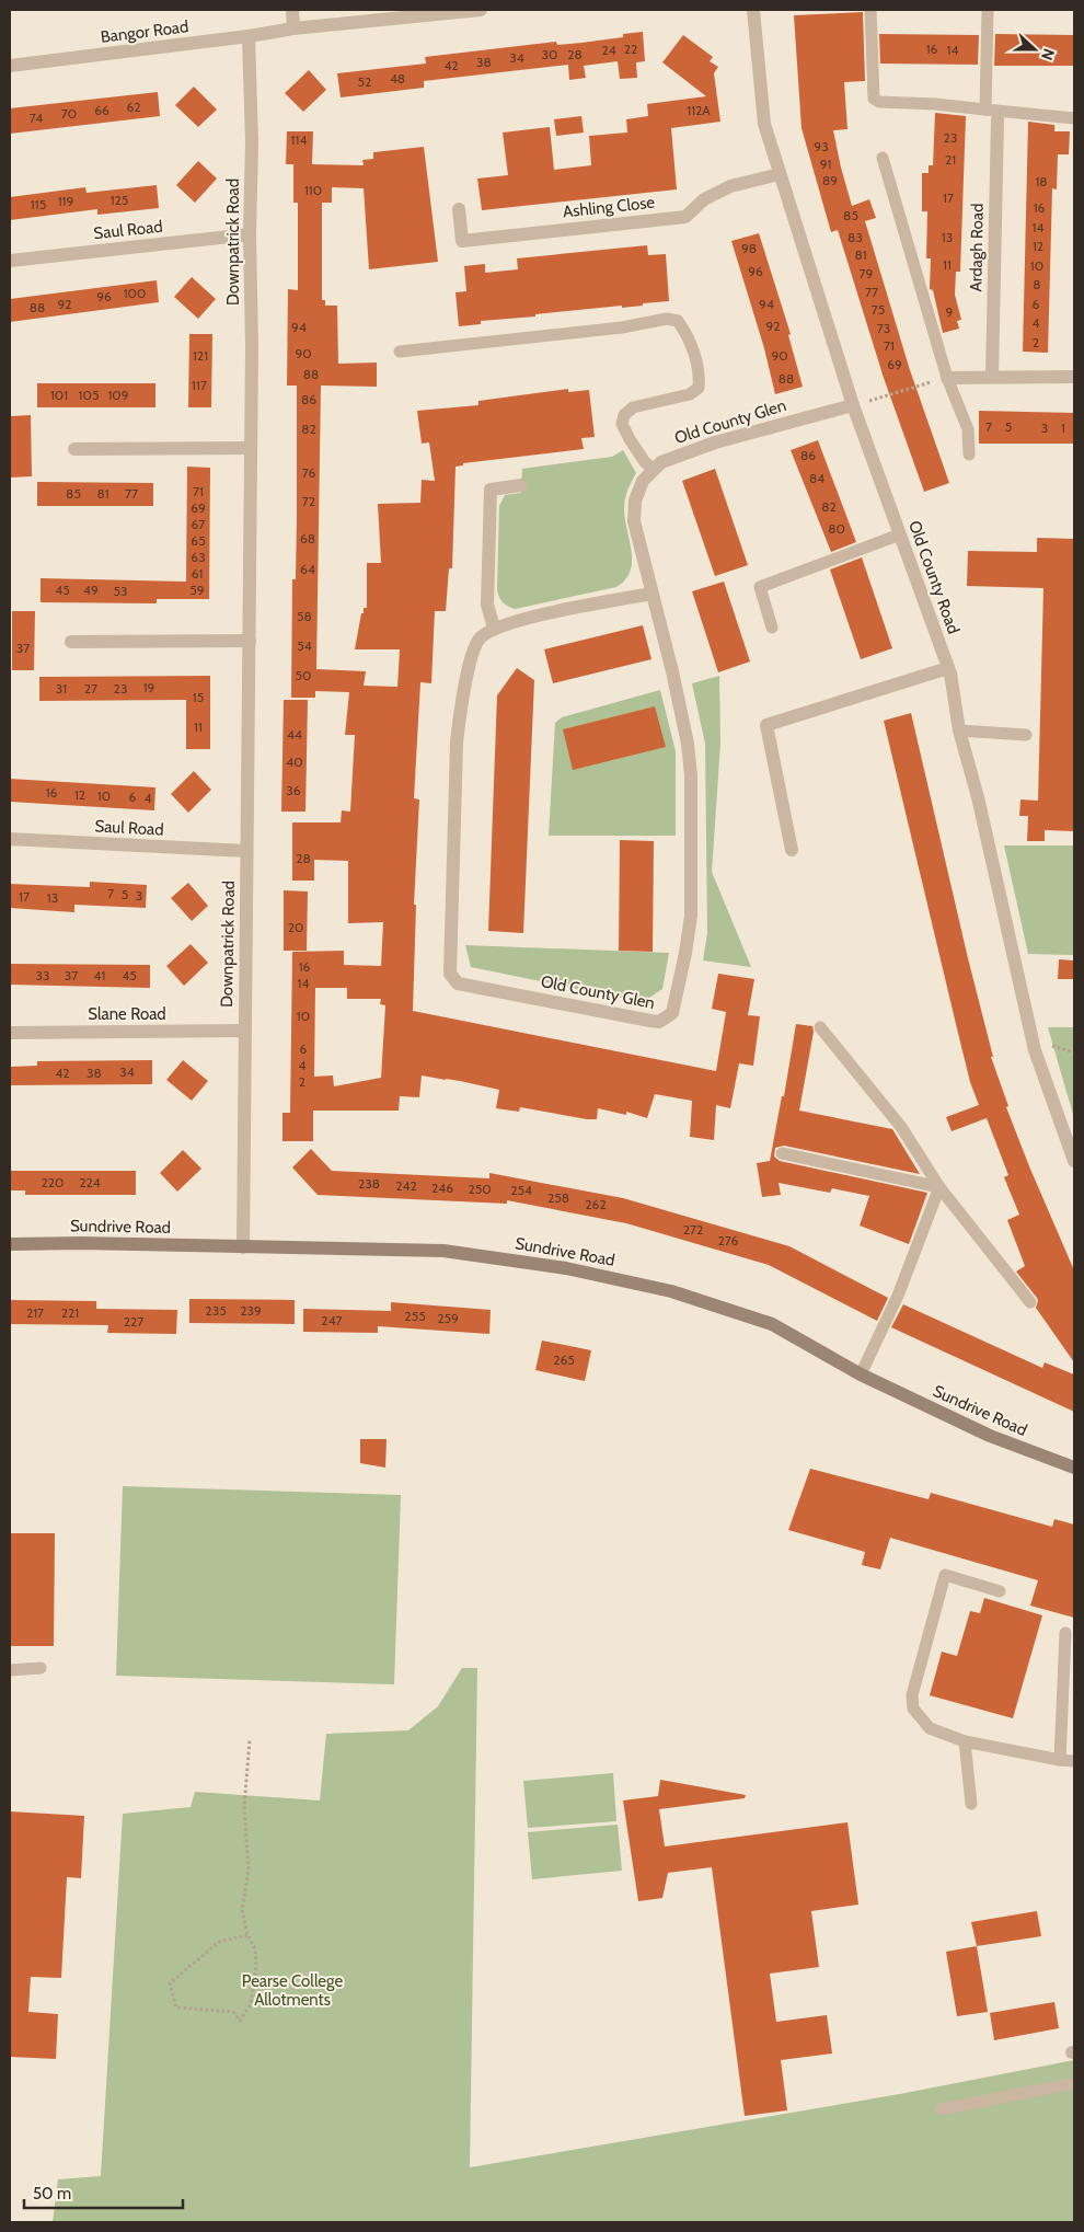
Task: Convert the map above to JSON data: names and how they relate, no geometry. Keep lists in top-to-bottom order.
{
  "streets": {
    "street": [
      "Bangor Road",
      "Ashling Close",
      "Saul Road",
      "Downpatrick Road",
      "Ardagh Road",
      "Old County Glen",
      "Old County Road",
      "Slane Road",
      "Sundrive Road"
    ]
  },
  "crossings": [
    ["Bangor Road", "Downpatrick Road"],
    ["Ashling Close", "Old County Road"],
    ["Saul Road", "Downpatrick Road"],
    ["Downpatrick Road", "Slane Road"],
    ["Downpatrick Road", "Sundrive Road"],
    ["Old County Glen", "Old County Road"]
  ],
  "parks": ["Pearse College Allotments"],
  "house_numbers": [
    "22",
    "16",
    "24",
    "14",
    "30",
    "28",
    "34",
    "38",
    "42",
    "48",
    "52",
    "62",
    "66",
    "112A",
    "70",
    "74",
    "23",
    "114",
    "93",
    "21",
    "91",
    "89",
    "18",
    "110",
    "17",
    "125",
    "119",
    "115",
    "16",
    "85",
    "14",
    "83",
    "13",
    "12",
    "98",
    "81",
    "11",
    "10",
    "96",
    "79",
    "8",
    "77",
    "100",
    "96",
    "92",
    "94",
    "6",
    "88",
    "75",
    "9",
    "4",
    "92",
    "94",
    "73",
    "2",
    "71",
    "90",
    "121",
    "90",
    "69",
    "88",
    "88",
    "117",
    "101",
    "105",
    "109",
    "86",
    "7",
    "5",
    "3",
    "1",
    "82",
    "86",
    "76",
    "84",
    "71",
    "85",
    "81",
    "77",
    "72",
    "82",
    "69",
    "67",
    "80",
    "68",
    "65",
    "63",
    "64",
    "61",
    "45",
    "49",
    "59",
    "53",
    "58",
    "54",
    "37",
    "50",
    "19",
    "31",
    "27",
    "23",
    "15",
    "11",
    "44",
    "40",
    "36",
    "16",
    "12",
    "10",
    "6",
    "4",
    "28",
    "7",
    "5",
    "3",
    "17",
    "13",
    "20",
    "16",
    "33",
    "37",
    "41",
    "45",
    "14",
    "10",
    "6",
    "4",
    "34",
    "42",
    "38",
    "2",
    "220",
    "224",
    "238",
    "242",
    "246",
    "250",
    "254",
    "258",
    "262",
    "272",
    "276",
    "235",
    "239",
    "217",
    "221",
    "255",
    "259",
    "247",
    "227",
    "265"
  ],
  "scale_bar": "50 m",
  "north": "right"
}
